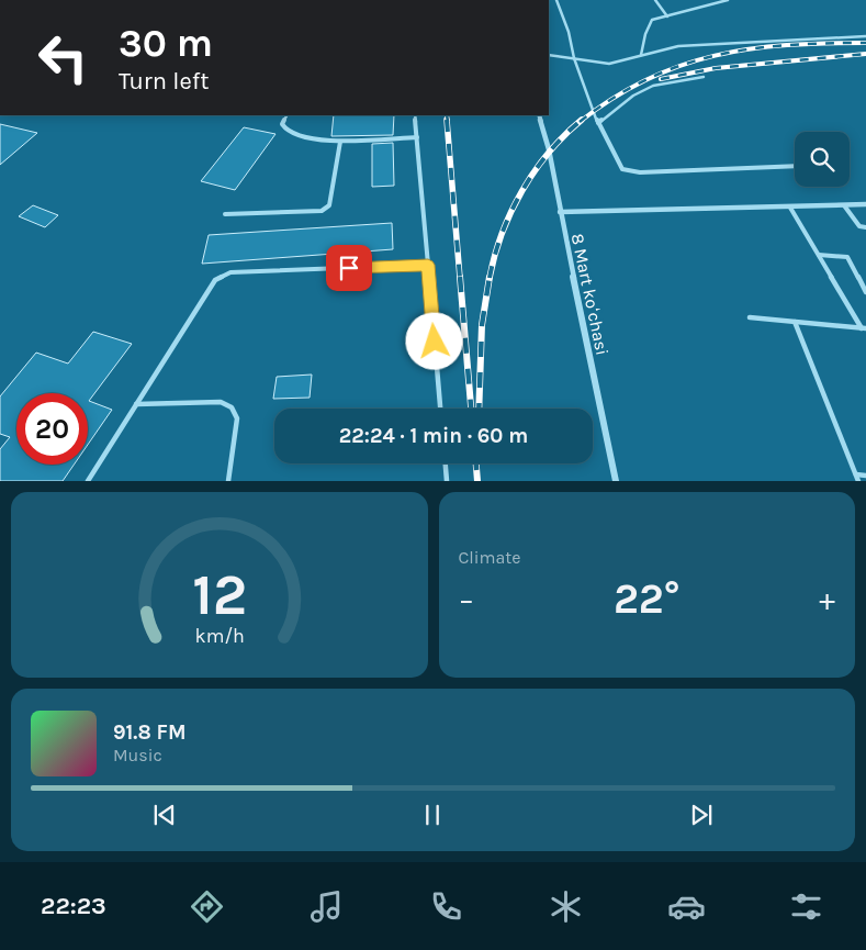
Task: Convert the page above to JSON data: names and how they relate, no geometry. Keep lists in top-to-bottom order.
{
  "streets": {
    "street": ["8 Mart koʻchasi"]
  },
  "page": {
    "turn": ["30 m", "Turn left"],
    "limit": "20",
    "trip": "22:24 · 1 min · 60 m",
    "tile": "Climate",
    "heat": ["−", "22°", "+"],
    "song": ["91.8 FM", "Music"],
    "tabs": "22:23",
    "gauge": ["12", "km/h"]
  }
}
